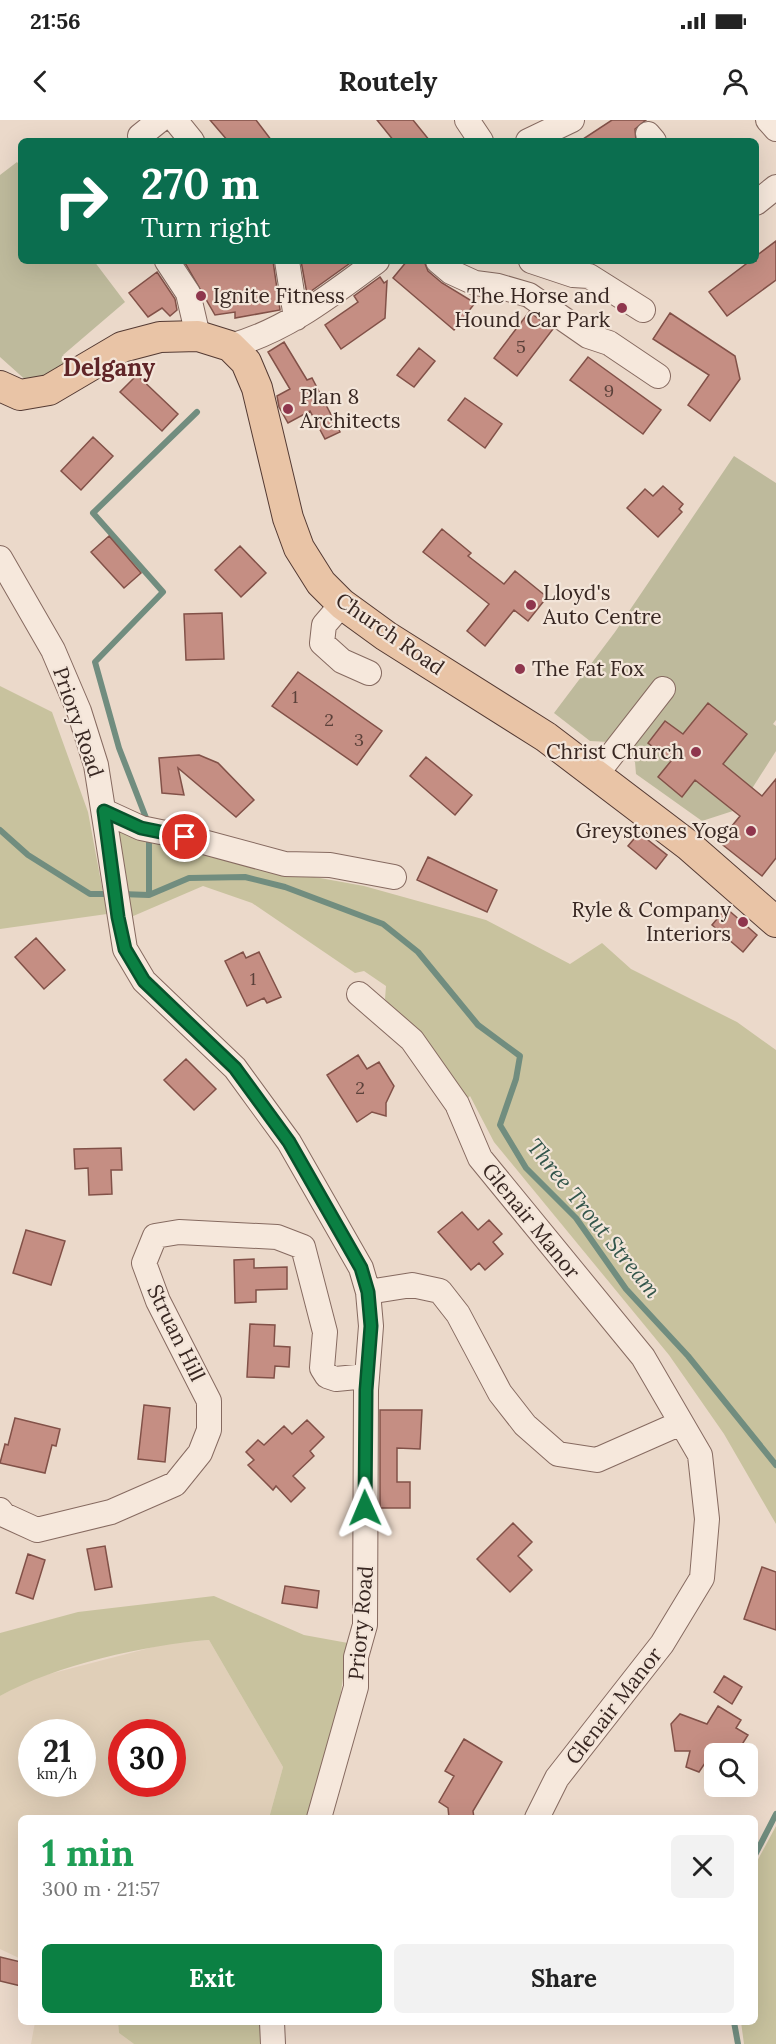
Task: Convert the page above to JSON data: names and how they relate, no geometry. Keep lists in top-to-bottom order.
{
  "streets": {
    "main road": ["Church Road"],
    "street": ["Priory Road", "Glenair Manor", "Struan Hill"]
  },
  "crossings": [
    ["Priory Road", "Struan Hill"]
  ],
  "districts": ["Delgany"],
  "water": ["Three Trout Stream"],
  "places": [
    "Ignite Fitness",
    "The Horse and Hound Car Park",
    "Plan 8 Architects",
    "Lloyd's Auto Centre",
    "The Fat Fox",
    "Christ Church",
    "Greystones Yoga",
    "Ryle & Company Interiors"
  ],
  "house_numbers": [
    "5",
    "9",
    "1",
    "2",
    "3",
    "1",
    "2"
  ],
  "page": {
    "status": "21:56",
    "header": "Routely",
    "turn": ["270 m", "Turn right"],
    "speed": "21 km/h",
    "limit": "30",
    "heading": ["1 min", "300 m · 21:57"],
    "buttons": ["Exit", "Share"]
  }
}
